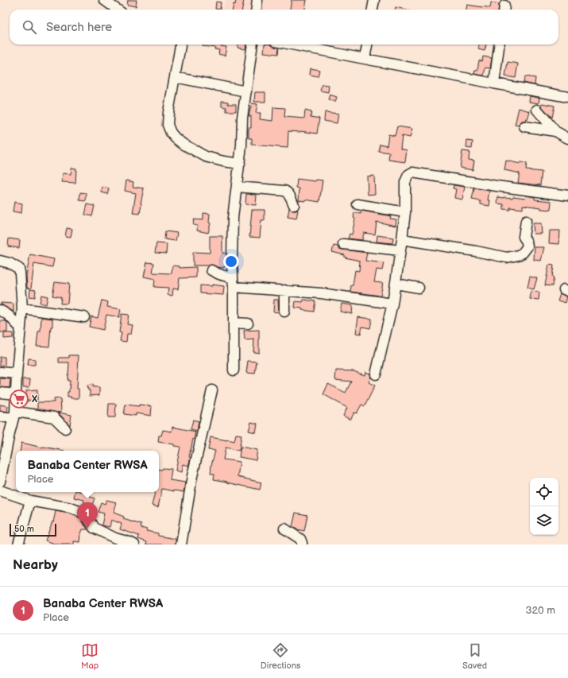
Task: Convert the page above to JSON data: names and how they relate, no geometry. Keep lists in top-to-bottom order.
{
  "places": {
    "supermarket": ["X"]
  },
  "scale_bar": "50 m",
  "page": {
    "search": "Search here",
    "popup": ["Banaba Center RWSA", "Place"],
    "pins": "1",
    "scale": "50 m",
    "heading": "Nearby",
    "list": [
      {
        "mark": "1",
        "name": "Banaba Center RWSA",
        "note": "Place",
        "value": "320 m"
      }
    ],
    "nav": ["Map", "Directions", "Saved"]
  }
}
